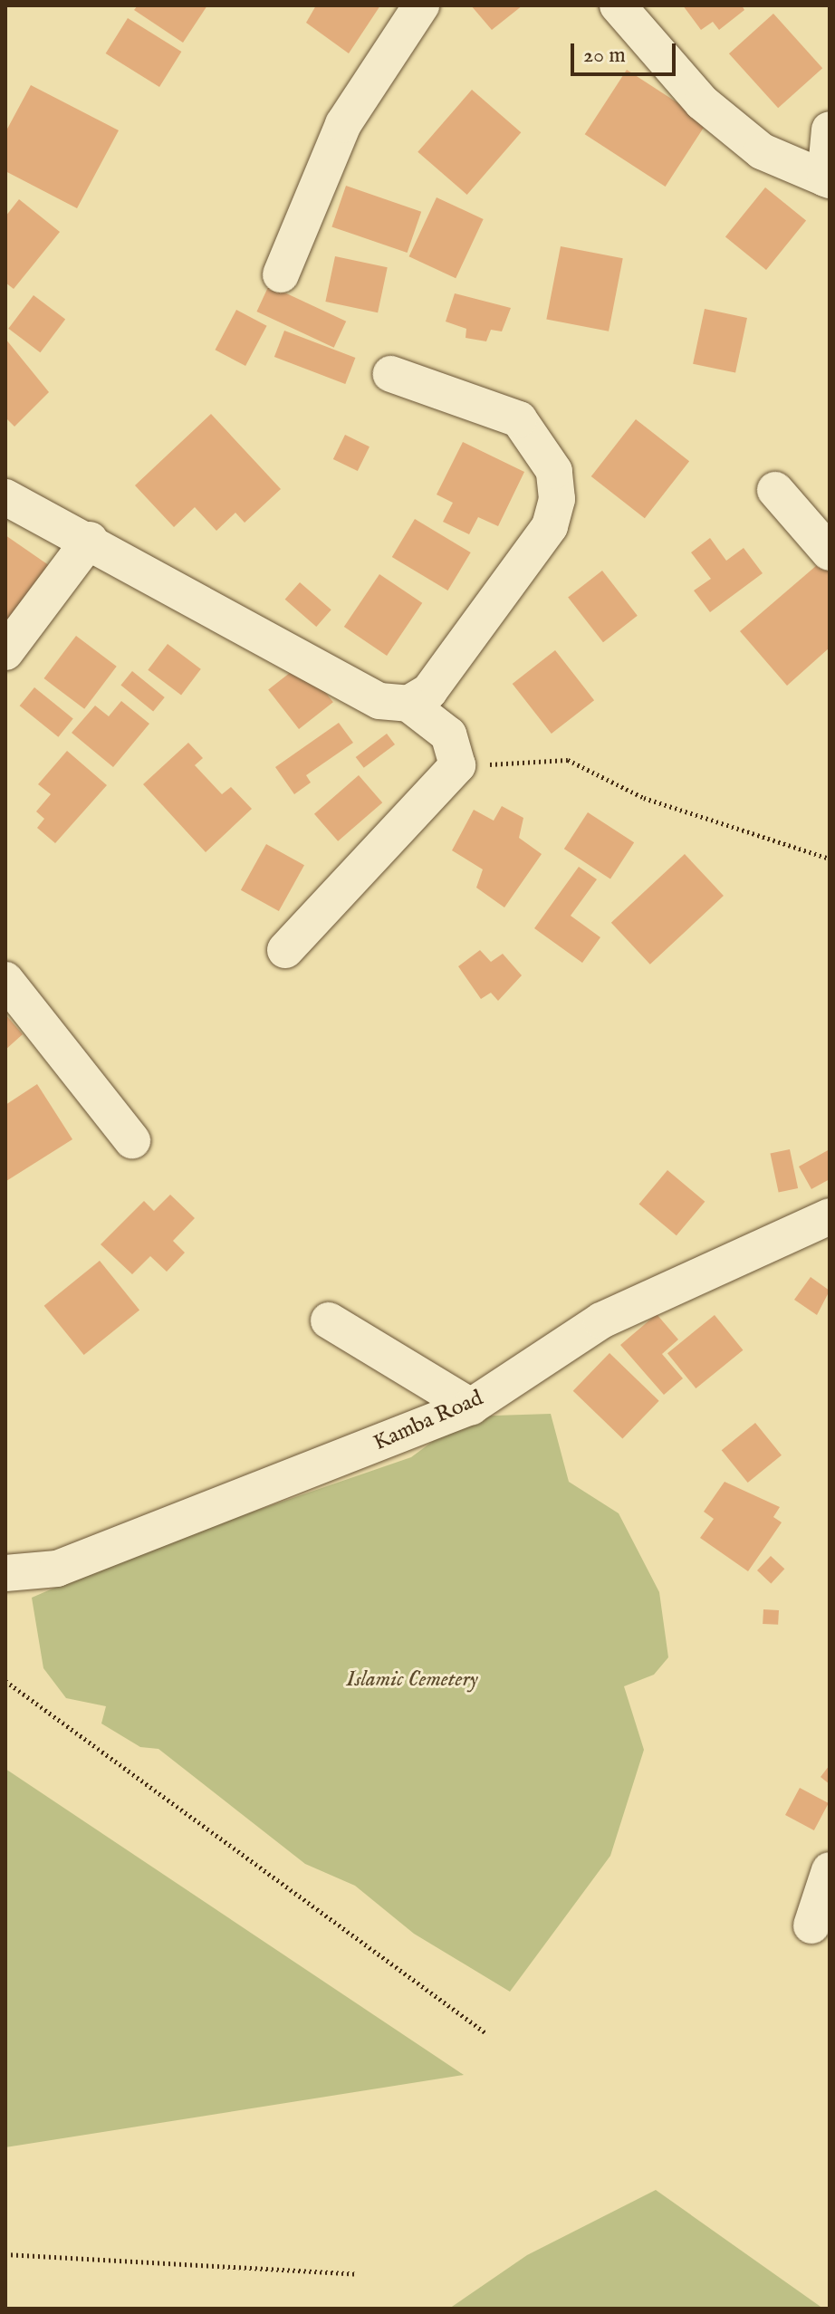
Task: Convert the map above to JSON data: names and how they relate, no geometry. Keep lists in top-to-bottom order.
{
  "streets": {
    "street": ["Kamba Road"]
  },
  "parks": ["Islamic Cemetery"],
  "scale_bar": "20 m"
}
